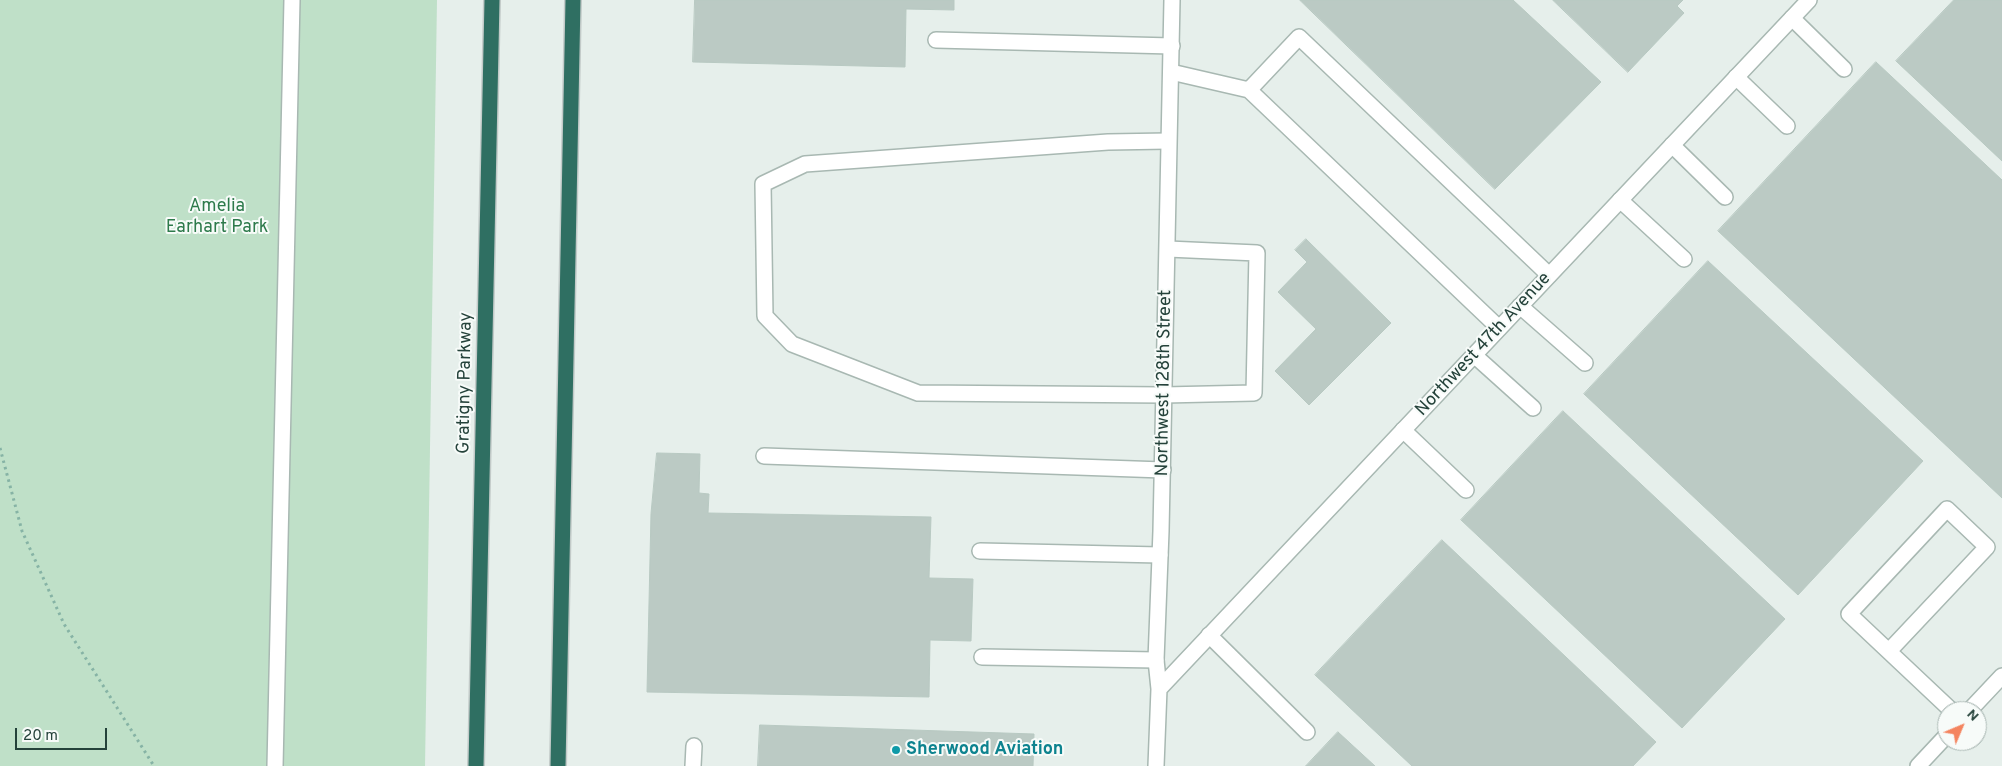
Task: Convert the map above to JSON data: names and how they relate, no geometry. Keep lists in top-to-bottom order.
{
  "streets": {
    "highway": ["Gratigny Parkway"],
    "street": ["Northwest 47th Avenue", "Northwest 128th Street"]
  },
  "crossings": [
    ["Northwest 47th Avenue", "Northwest 128th Street"]
  ],
  "parks": ["Amelia Earhart Park"],
  "places": ["Sherwood Aviation"],
  "scale_bar": "20 m",
  "north": "top right"
}
